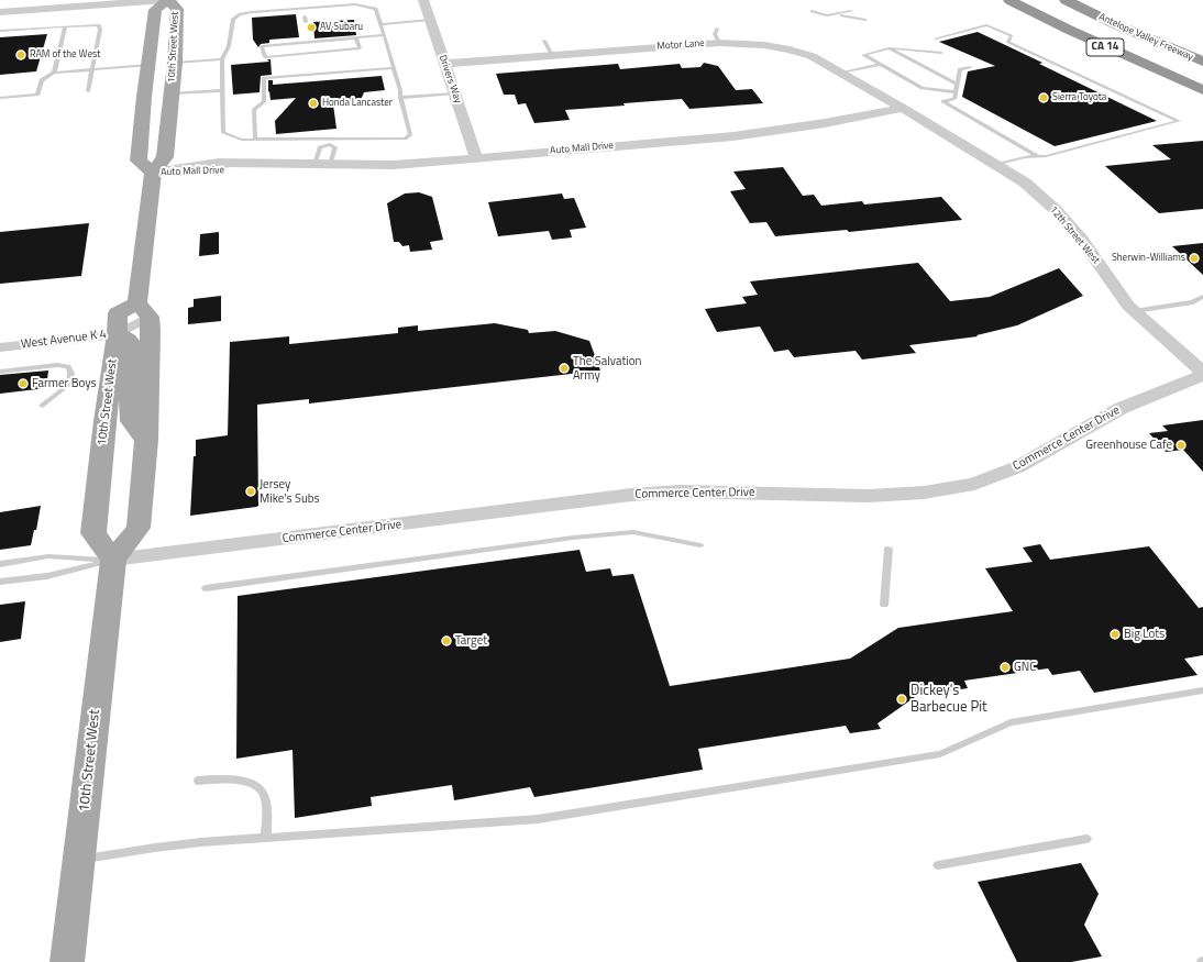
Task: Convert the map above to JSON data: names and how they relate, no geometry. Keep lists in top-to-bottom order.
{
  "streets": {
    "highway": ["Antelope Valley Freeway", "CA 14"],
    "main road": ["10th Street West"],
    "street": [
      "Motor Lane",
      "Drivers Way",
      "Auto Mall Drive",
      "12th Street West",
      "West Avenue K 4",
      "Commerce Center Drive"
    ]
  },
  "crossings": [
    ["Motor Lane", "Drivers Way"],
    ["Motor Lane", "Auto Mall Drive"],
    ["Motor Lane", "12th Street West"],
    ["10th Street West", "Auto Mall Drive"],
    ["10th Street West", "West Avenue K 4"],
    ["10th Street West", "Commerce Center Drive"],
    ["Drivers Way", "Auto Mall Drive"],
    ["Auto Mall Drive", "12th Street West"],
    ["12th Street West", "Commerce Center Drive"]
  ],
  "places": [
    "AV Subaru",
    "RAM of the West",
    "Sierra Toyota",
    "Honda Lancaster",
    "Sherwin-Williams",
    "The Salvation Army",
    "Farmer Boys",
    "Greenhouse Cafe",
    "Jersey Mike's Subs",
    "Big Lots",
    "Target",
    "GNC",
    "Dickey's Barbecue Pit"
  ]
}
